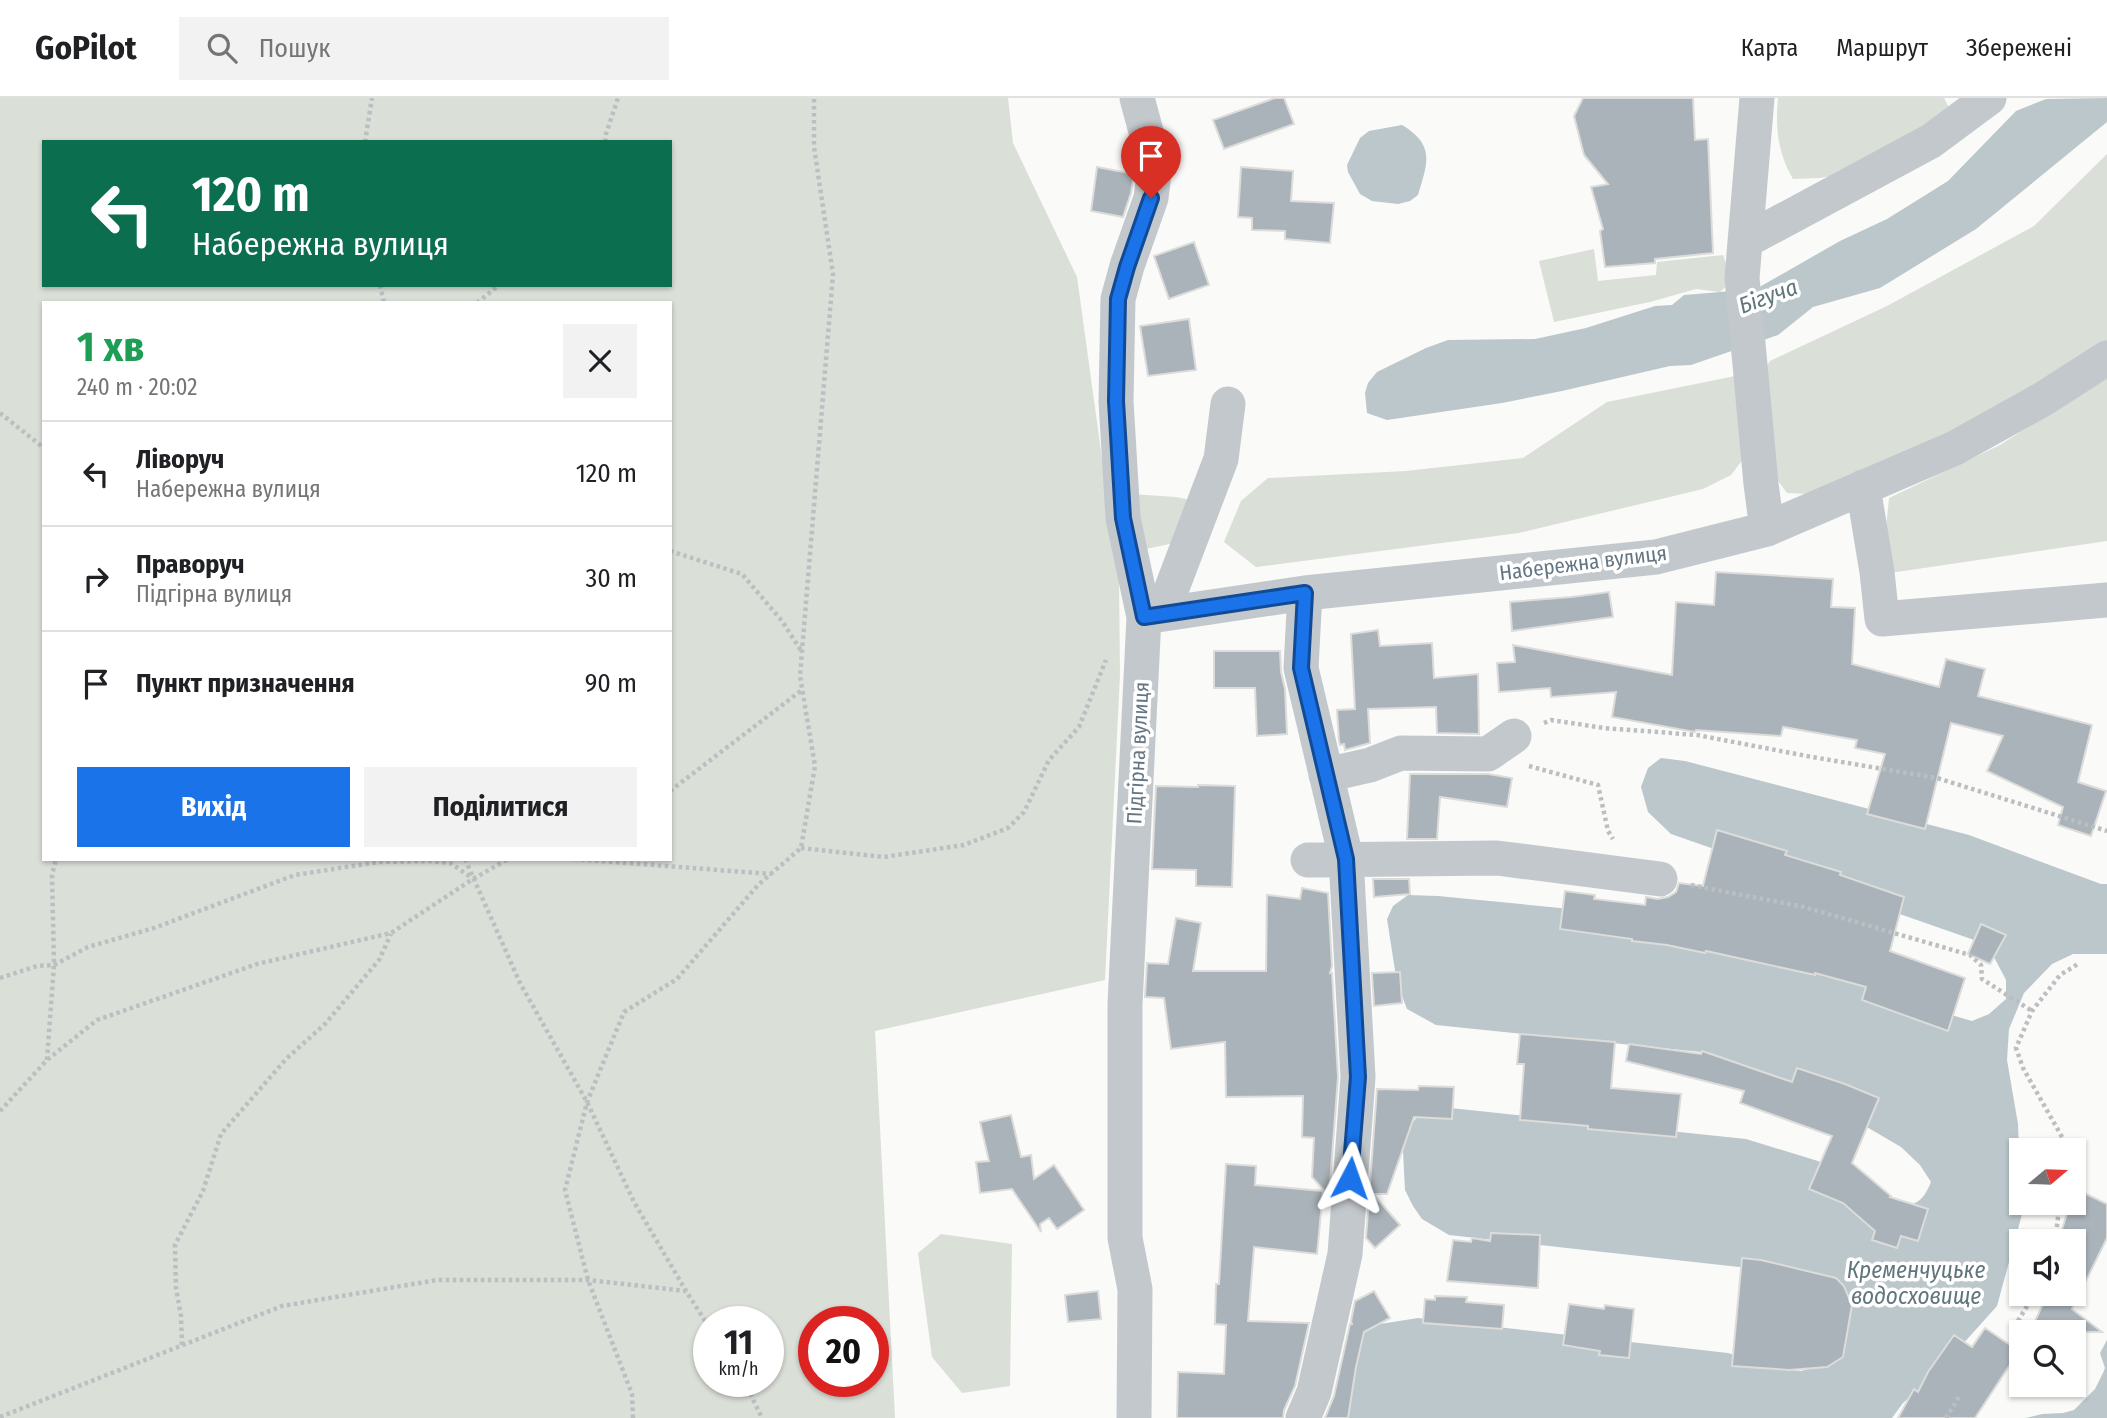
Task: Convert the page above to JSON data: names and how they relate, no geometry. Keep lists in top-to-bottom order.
{
  "streets": {
    "street": ["Набережна вулиця", "Підгірна вулиця"]
  },
  "crossings": [
    ["Набережна вулиця", "Підгірна вулиця"]
  ],
  "water": ["Бігуча", "Кременчуцьке водосховище"],
  "north": "right",
  "page": {
    "header": "GoPilot",
    "search": "Пошук",
    "nav": ["Карта", "Маршрут", "Збережені"],
    "turn": ["120 m", "Набережна вулиця"],
    "heading": ["1 хв", "240 m · 20:02"],
    "list": [
      {
        "name": "Ліворуч",
        "note": "Набережна вулиця",
        "value": "120 m"
      },
      {
        "name": "Праворуч",
        "note": "Підгірна вулиця",
        "value": "30 m"
      },
      {
        "name": "Пункт призначення",
        "value": "90 m"
      }
    ],
    "buttons": ["Вихід", "Поділитися"],
    "speed": "11 km/h",
    "limit": "20"
  }
}
